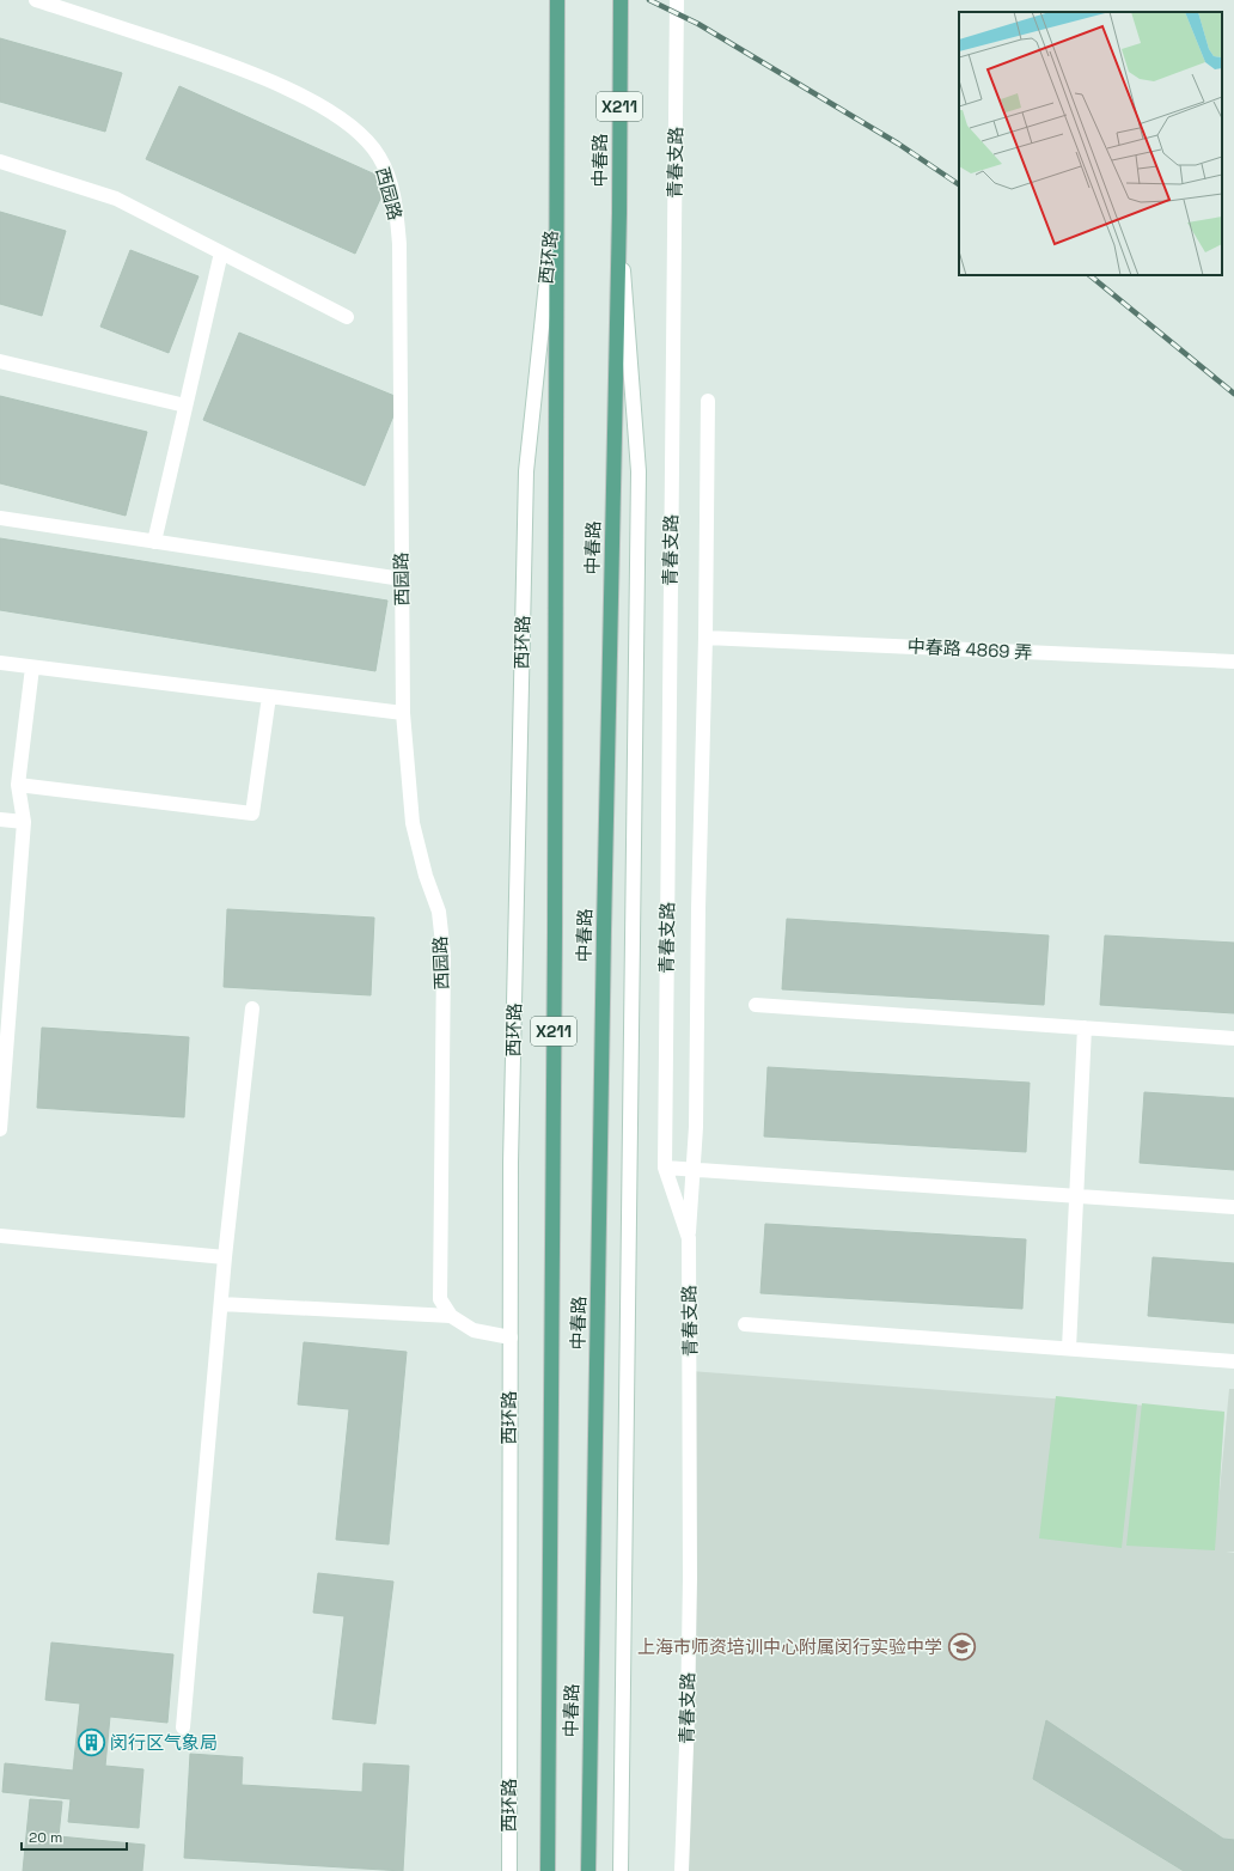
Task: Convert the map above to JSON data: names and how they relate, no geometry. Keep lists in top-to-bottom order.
{
  "streets": {
    "main road": ["X211", "中春路"],
    "street": [
      "青春支路",
      "西园路",
      "西环路",
      "中春路 4869 弄"
    ]
  },
  "crossings": [
    ["中春路", "西环路"]
  ],
  "places": {
    "school or university": ["上海市师资培训中心附属闵行实验中学"],
    "building": ["闵行区气象局"]
  },
  "scale_bar": "20 m"
}
